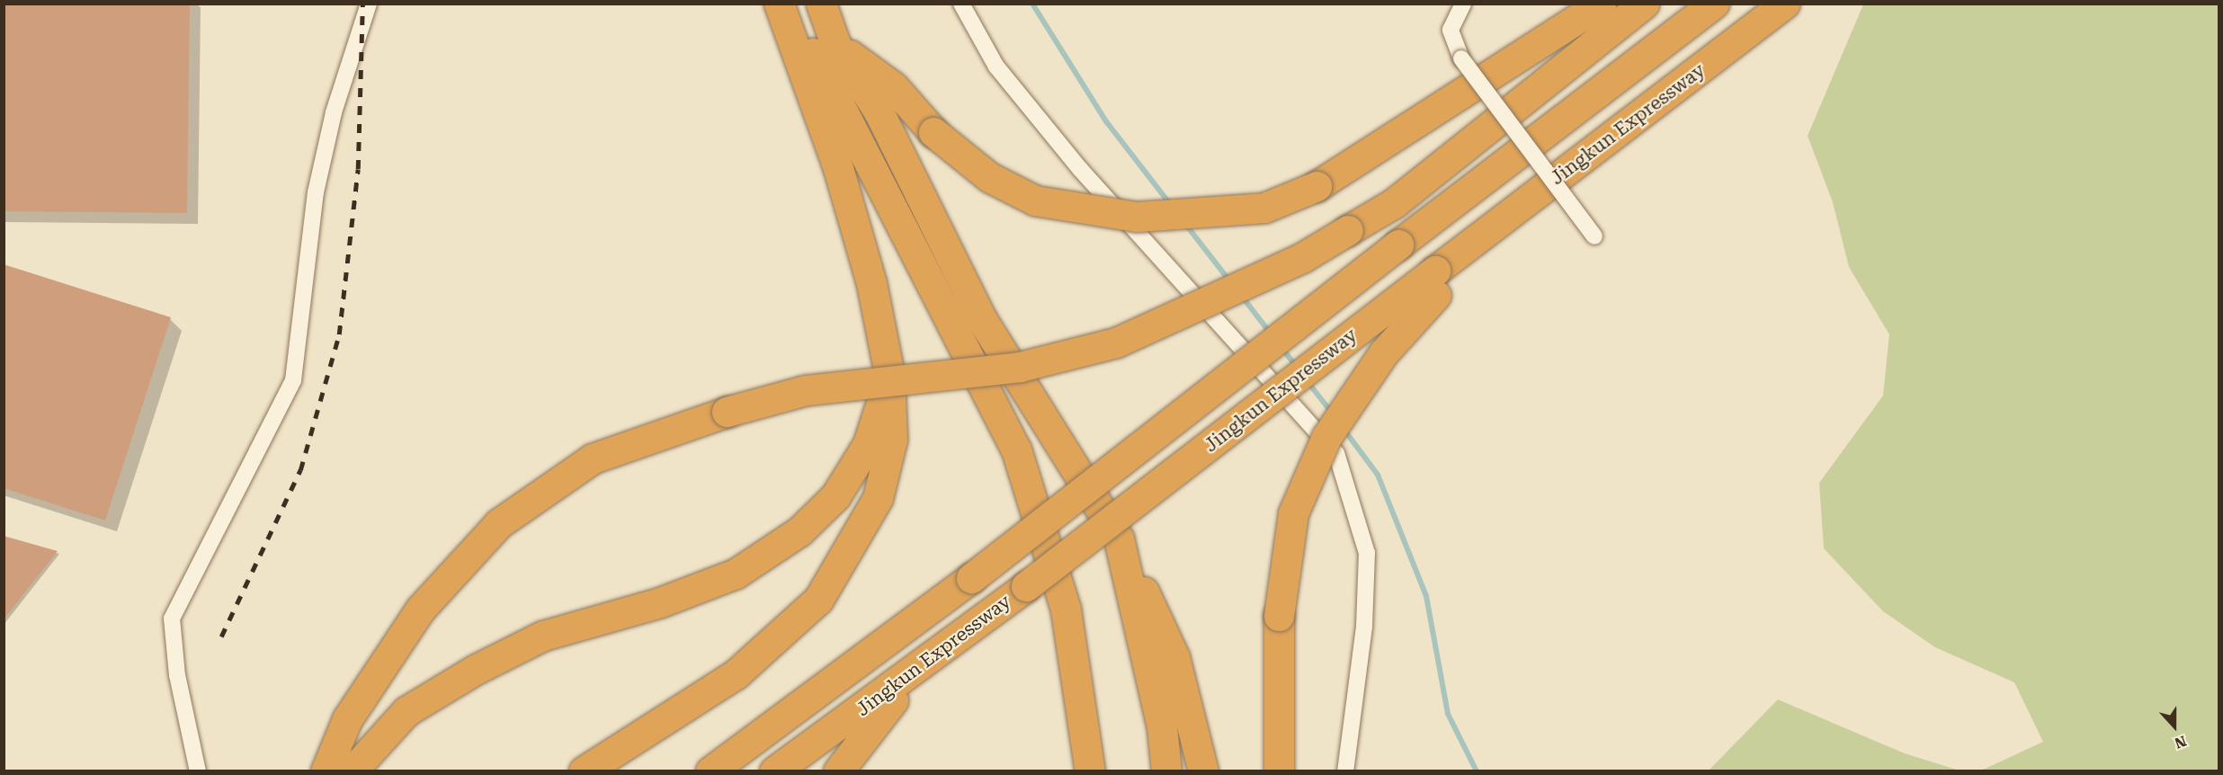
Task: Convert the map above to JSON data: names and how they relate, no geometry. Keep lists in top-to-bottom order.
{
  "streets": {
    "highway": ["Jingkun Expressway"]
  },
  "north": "bottom"
}
